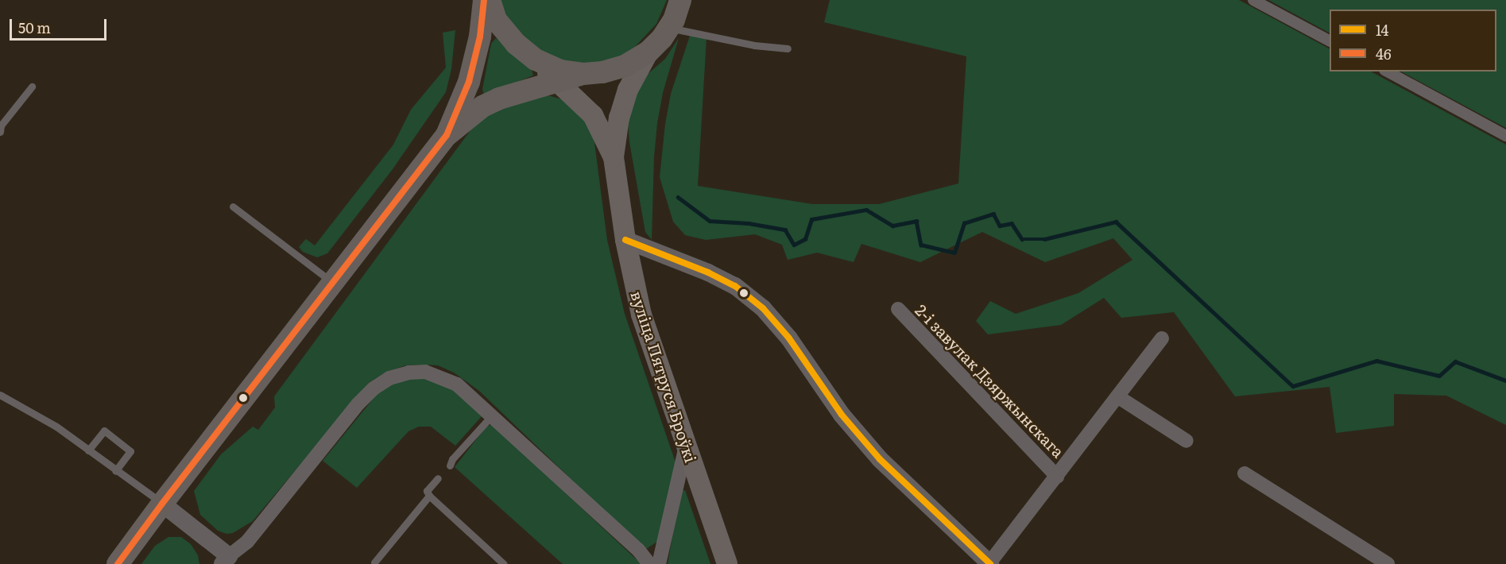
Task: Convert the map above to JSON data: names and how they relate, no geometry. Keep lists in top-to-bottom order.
{
  "streets": {
    "main road": ["вуліца Пятруся Броўкі"],
    "street": ["2-і завулак Дзяржынскага"]
  },
  "lines": ["transit line 46", "transit line 14"],
  "legend": ["14", "46"],
  "scale_bar": "50 m"
}
